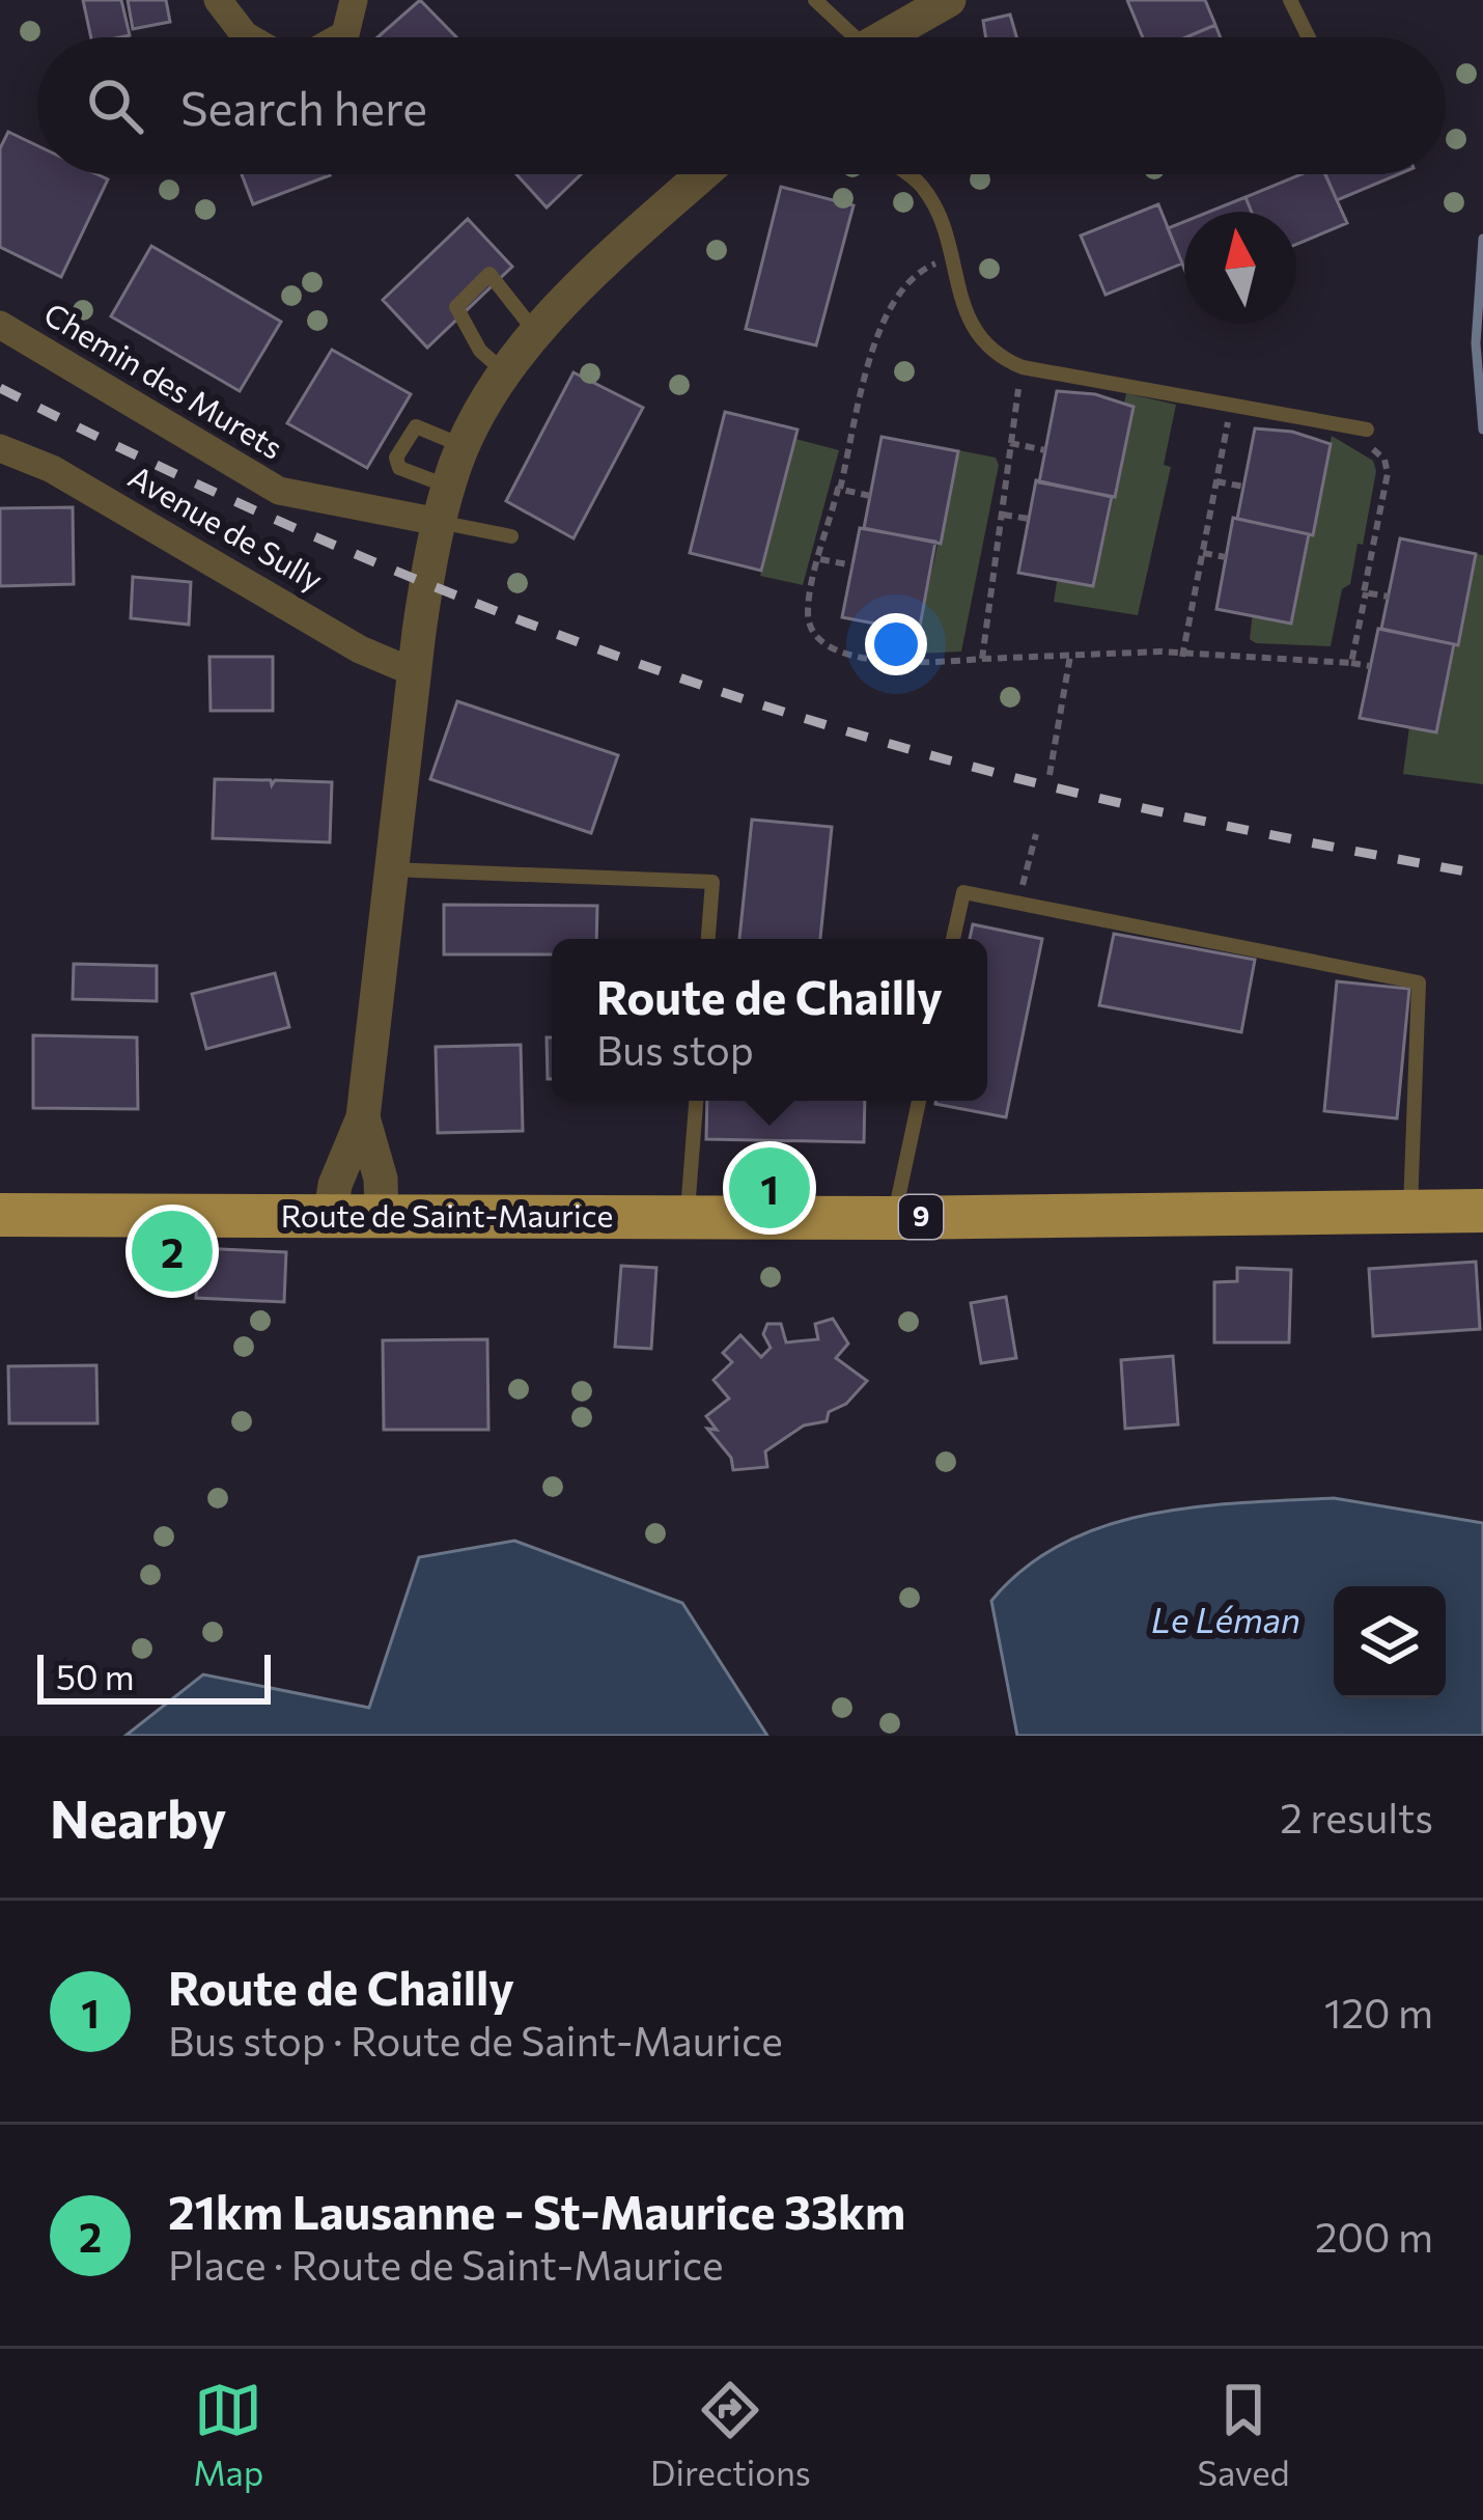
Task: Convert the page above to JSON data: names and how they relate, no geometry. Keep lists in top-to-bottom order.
{
  "streets": {
    "main road": ["Route de Saint-Maurice", "9"],
    "street": ["Chemin des Murets", "Avenue de Sully"]
  },
  "water": ["Le Léman"],
  "scale_bar": "50 m",
  "north": "top",
  "page": {
    "search": "Search here",
    "popup": ["Route de Chailly", "Bus stop"],
    "pins": ["1", "2"],
    "scale": "50 m",
    "heading": ["Nearby", "2 results"],
    "list": [
      {
        "mark": "1",
        "name": "Route de Chailly",
        "note": "Bus stop · Route de Saint-Maurice",
        "value": "120 m"
      },
      {
        "mark": "2",
        "name": "21km Lausanne - St-Maurice 33km",
        "note": "Place · Route de Saint-Maurice",
        "value": "200 m"
      }
    ],
    "nav": ["Map", "Directions", "Saved"]
  }
}
